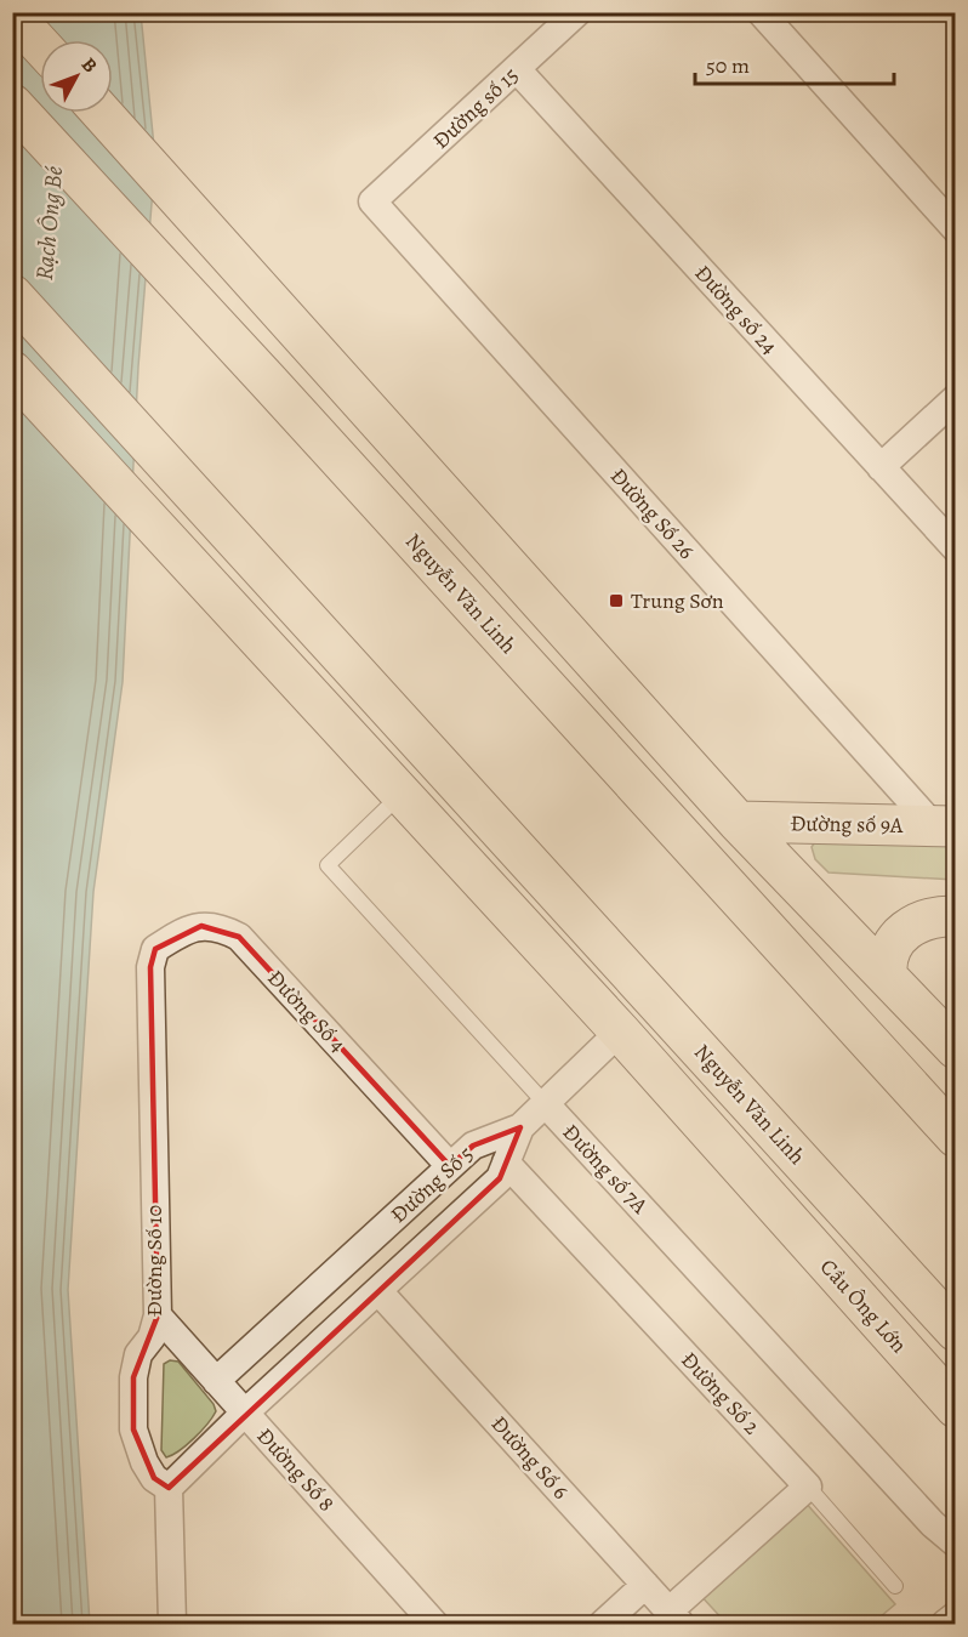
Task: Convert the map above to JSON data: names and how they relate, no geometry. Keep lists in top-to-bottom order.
{
  "streets": {
    "main road": ["Nguyễn Văn Linh", "Đường số 9A", "Cầu Ông Lớn"],
    "street": [
      "Đường số 15",
      "Đường số 24",
      "Đường Số 26",
      "Đường Số 4",
      "Đường số 7A",
      "Đường Số 5",
      "Đường Số 10",
      "Đường Số 2",
      "Đường Số 6",
      "Đường Số 8"
    ]
  },
  "crossings": [
    ["Đường số 15", "Đường số 24"],
    ["Đường số 15", "Đường Số 26"],
    ["Đường Số 26", "Đường số 9A"],
    ["Đường Số 4", "Đường Số 5"],
    ["Đường Số 4", "Đường Số 10"],
    ["Đường Số 5", "Đường Số 10"],
    ["Đường Số 5", "Đường Số 2"],
    ["Đường Số 5", "Đường Số 6"],
    ["Đường Số 5", "Đường Số 8"],
    ["Đường Số 10", "Đường Số 8"]
  ],
  "water": ["Rạch Ông Bé"],
  "places": {
    "transit": ["Trung Sơn"]
  },
  "scale_bar": "50 m",
  "north": "top right"
}
